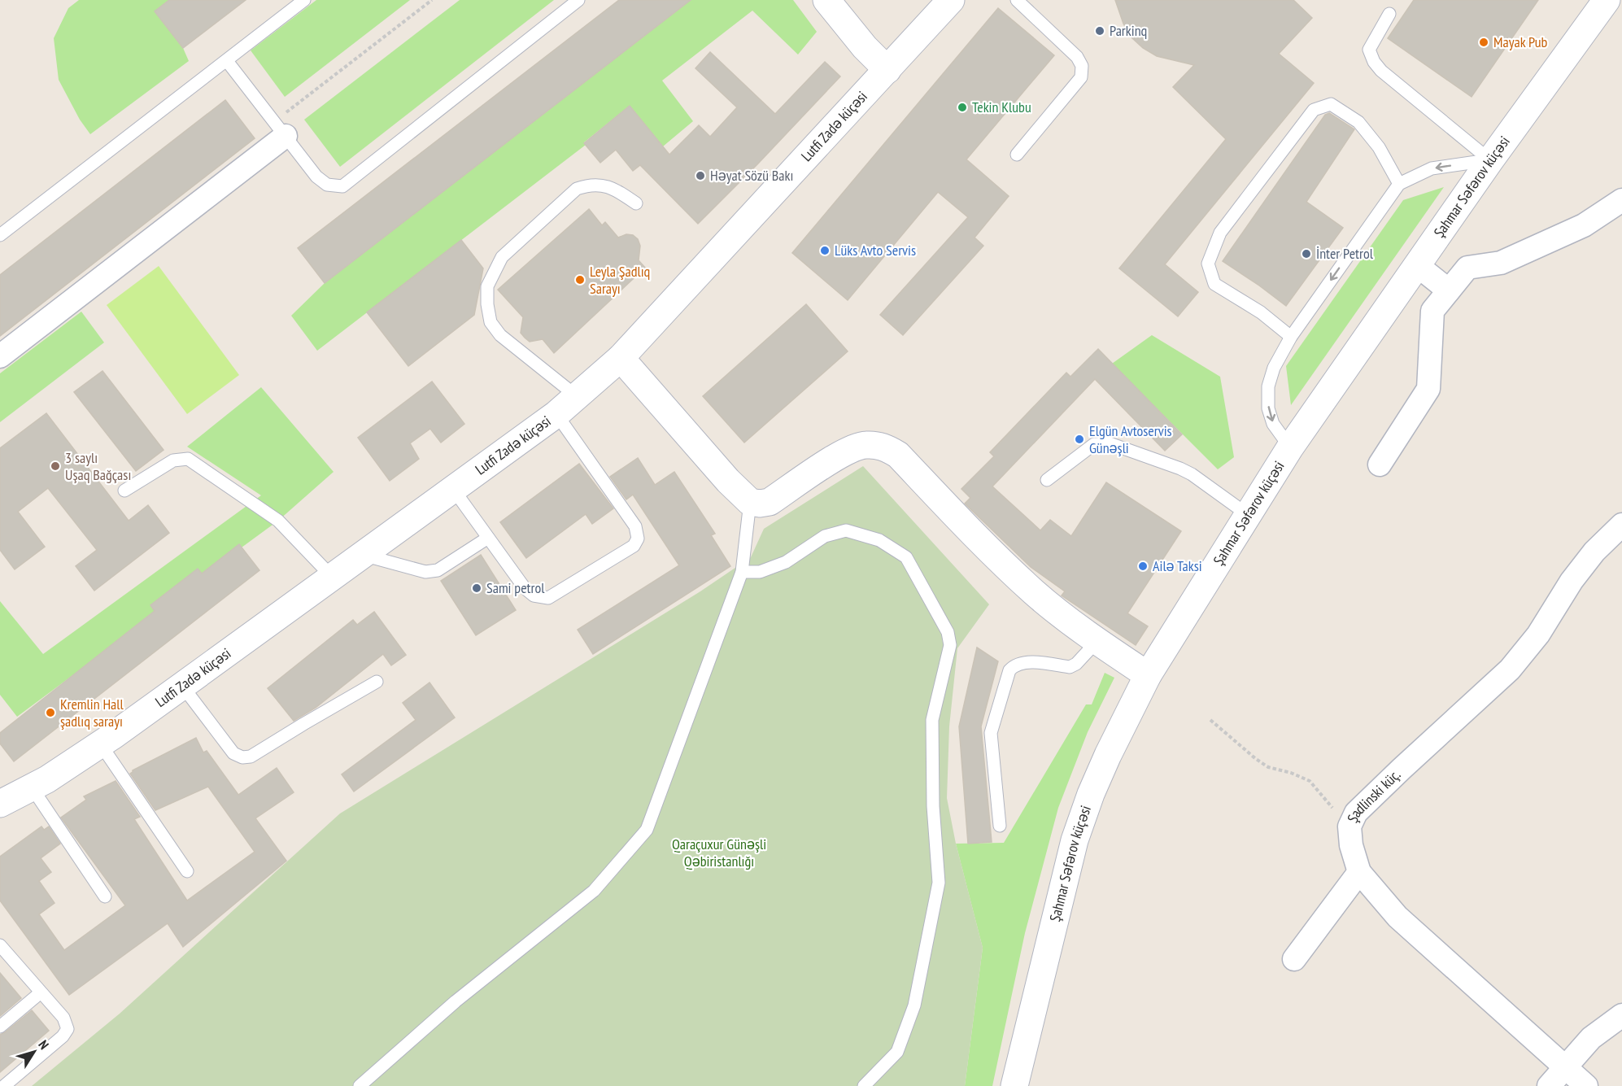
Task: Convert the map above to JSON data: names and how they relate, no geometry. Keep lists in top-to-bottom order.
{
  "streets": {
    "main road": ["Lutfi Zadə küçəsi", "Şahmar Səfərov küçəsi"],
    "street": ["Şadlinski küç."]
  },
  "parks": ["Qaraçuxur Günəşli Qəbiristanlığı"],
  "places": [
    "Parkinq",
    "Mayak Pub",
    "Tekin Klubu",
    "Həyat Sözü Bakı",
    "Lüks Avto Servis",
    "İnter Petrol",
    "Leyla Şadlıq Sarayı",
    "Elgün Avtoservis Günəşli",
    "3 saylı Uşaq Bağçası",
    "Ailə Taksi",
    "Sami petrol",
    "Kremlin Hall şadlıq sarayı"
  ],
  "north": "top right"
}
